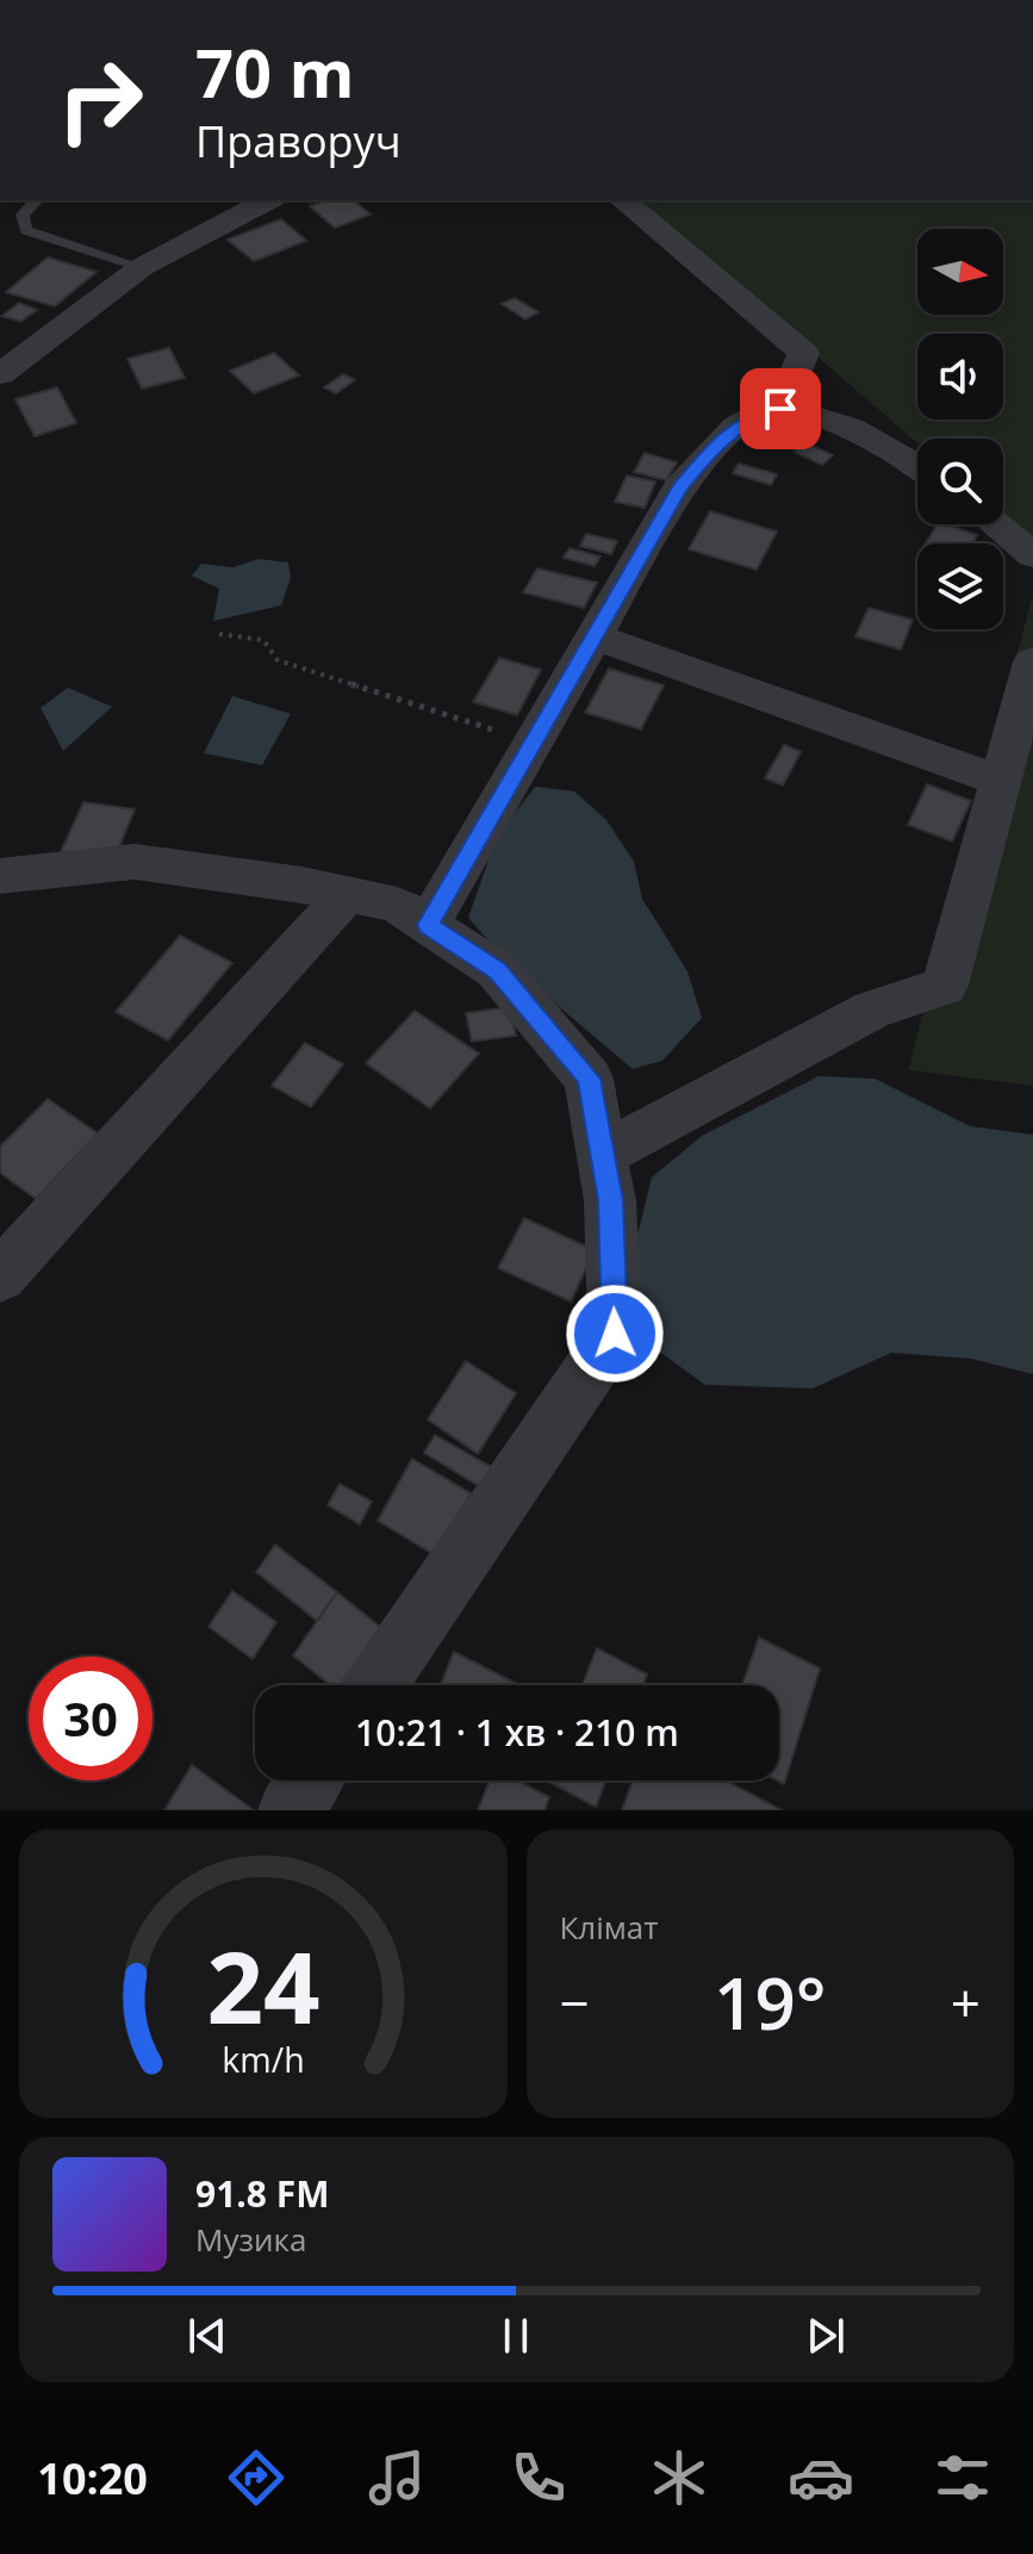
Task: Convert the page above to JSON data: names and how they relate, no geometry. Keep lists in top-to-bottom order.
{
  "north": "right",
  "page": {
    "turn": ["70 m", "Праворуч"],
    "limit": "30",
    "trip": "10:21 · 1 хв · 210 m",
    "tile": "Клімат",
    "heat": ["−", "19°", "+"],
    "song": ["91.8 FM", "Музика"],
    "tabs": "10:20",
    "gauge": ["24", "km/h"]
  }
}
